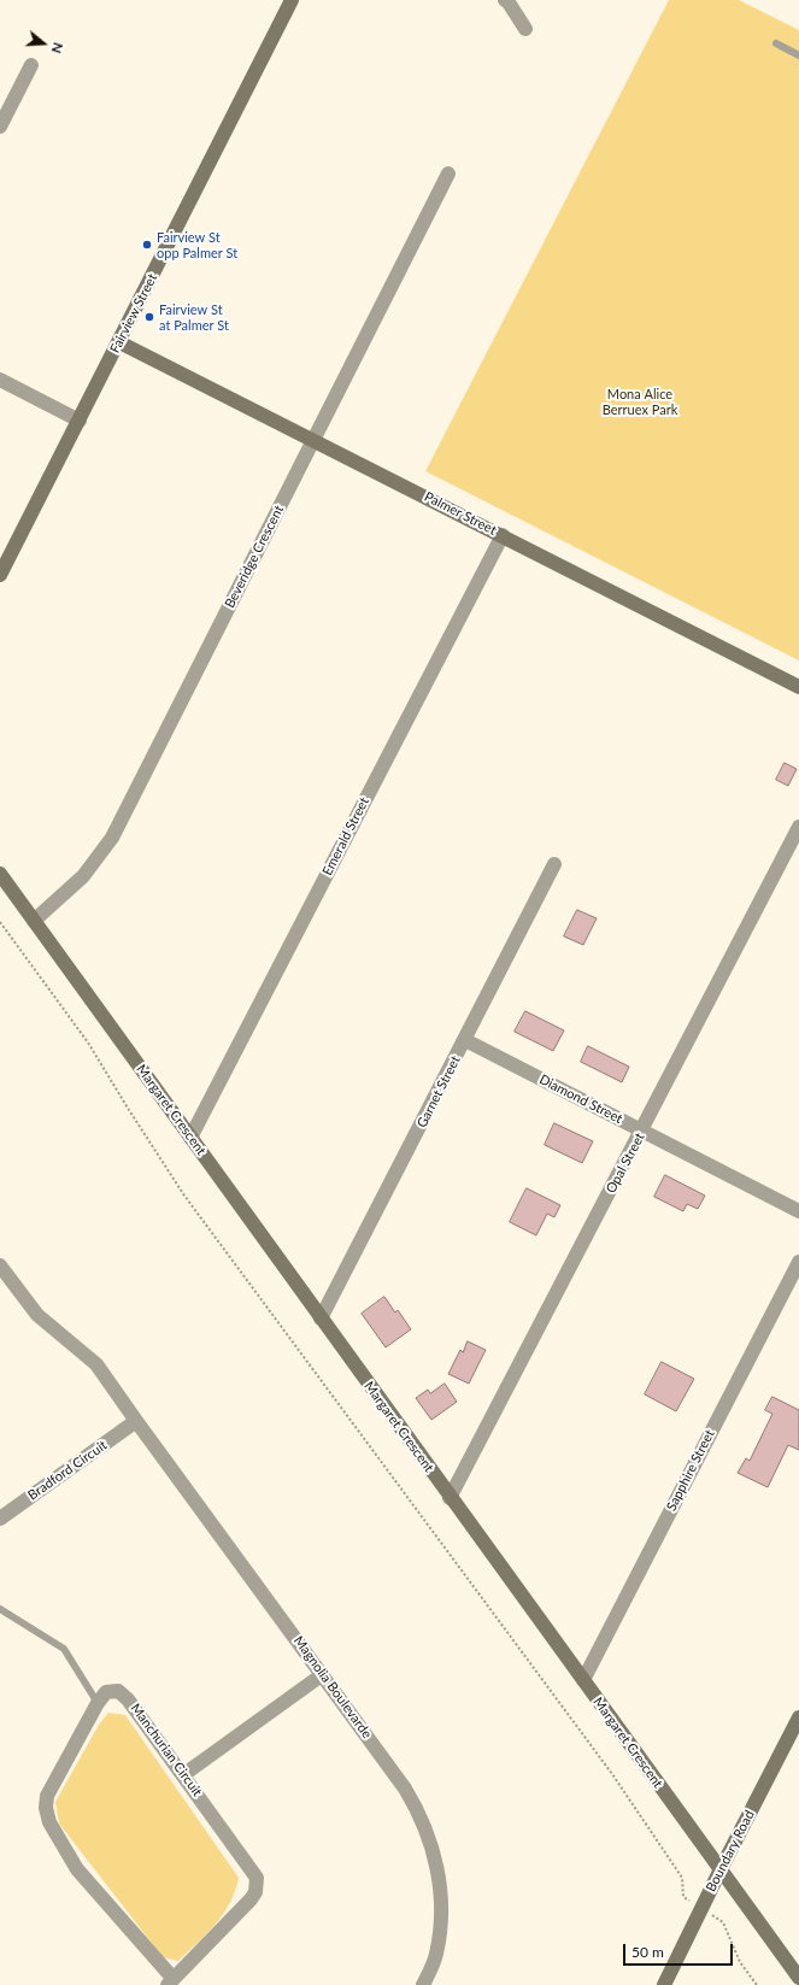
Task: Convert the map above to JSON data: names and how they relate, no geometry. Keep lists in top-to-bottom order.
{
  "streets": {
    "street": [
      "Fairview Street",
      "Palmer Street",
      "Beveridge Crescent",
      "Emerald Street",
      "Garnet Street",
      "Diamond Street",
      "Margaret Crescent",
      "Opal Street",
      "Bradford Circuit",
      "Sapphire Street",
      "Magnolia Boulevarde",
      "Manchurian Circuit",
      "Boundary Road"
    ]
  },
  "crossings": [
    ["Fairview Street", "Palmer Street"],
    ["Palmer Street", "Beveridge Crescent"],
    ["Palmer Street", "Emerald Street"],
    ["Beveridge Crescent", "Margaret Crescent"],
    ["Emerald Street", "Margaret Crescent"],
    ["Garnet Street", "Diamond Street"],
    ["Garnet Street", "Margaret Crescent"],
    ["Diamond Street", "Opal Street"],
    ["Margaret Crescent", "Opal Street"],
    ["Margaret Crescent", "Sapphire Street"],
    ["Margaret Crescent", "Boundary Road"],
    ["Bradford Circuit", "Magnolia Boulevarde"]
  ],
  "parks": ["Mona Alice Berruex Park"],
  "places": ["Fairview St opp Palmer St", "Fairview St at Palmer St"],
  "scale_bar": "50 m",
  "north": "right"
}
